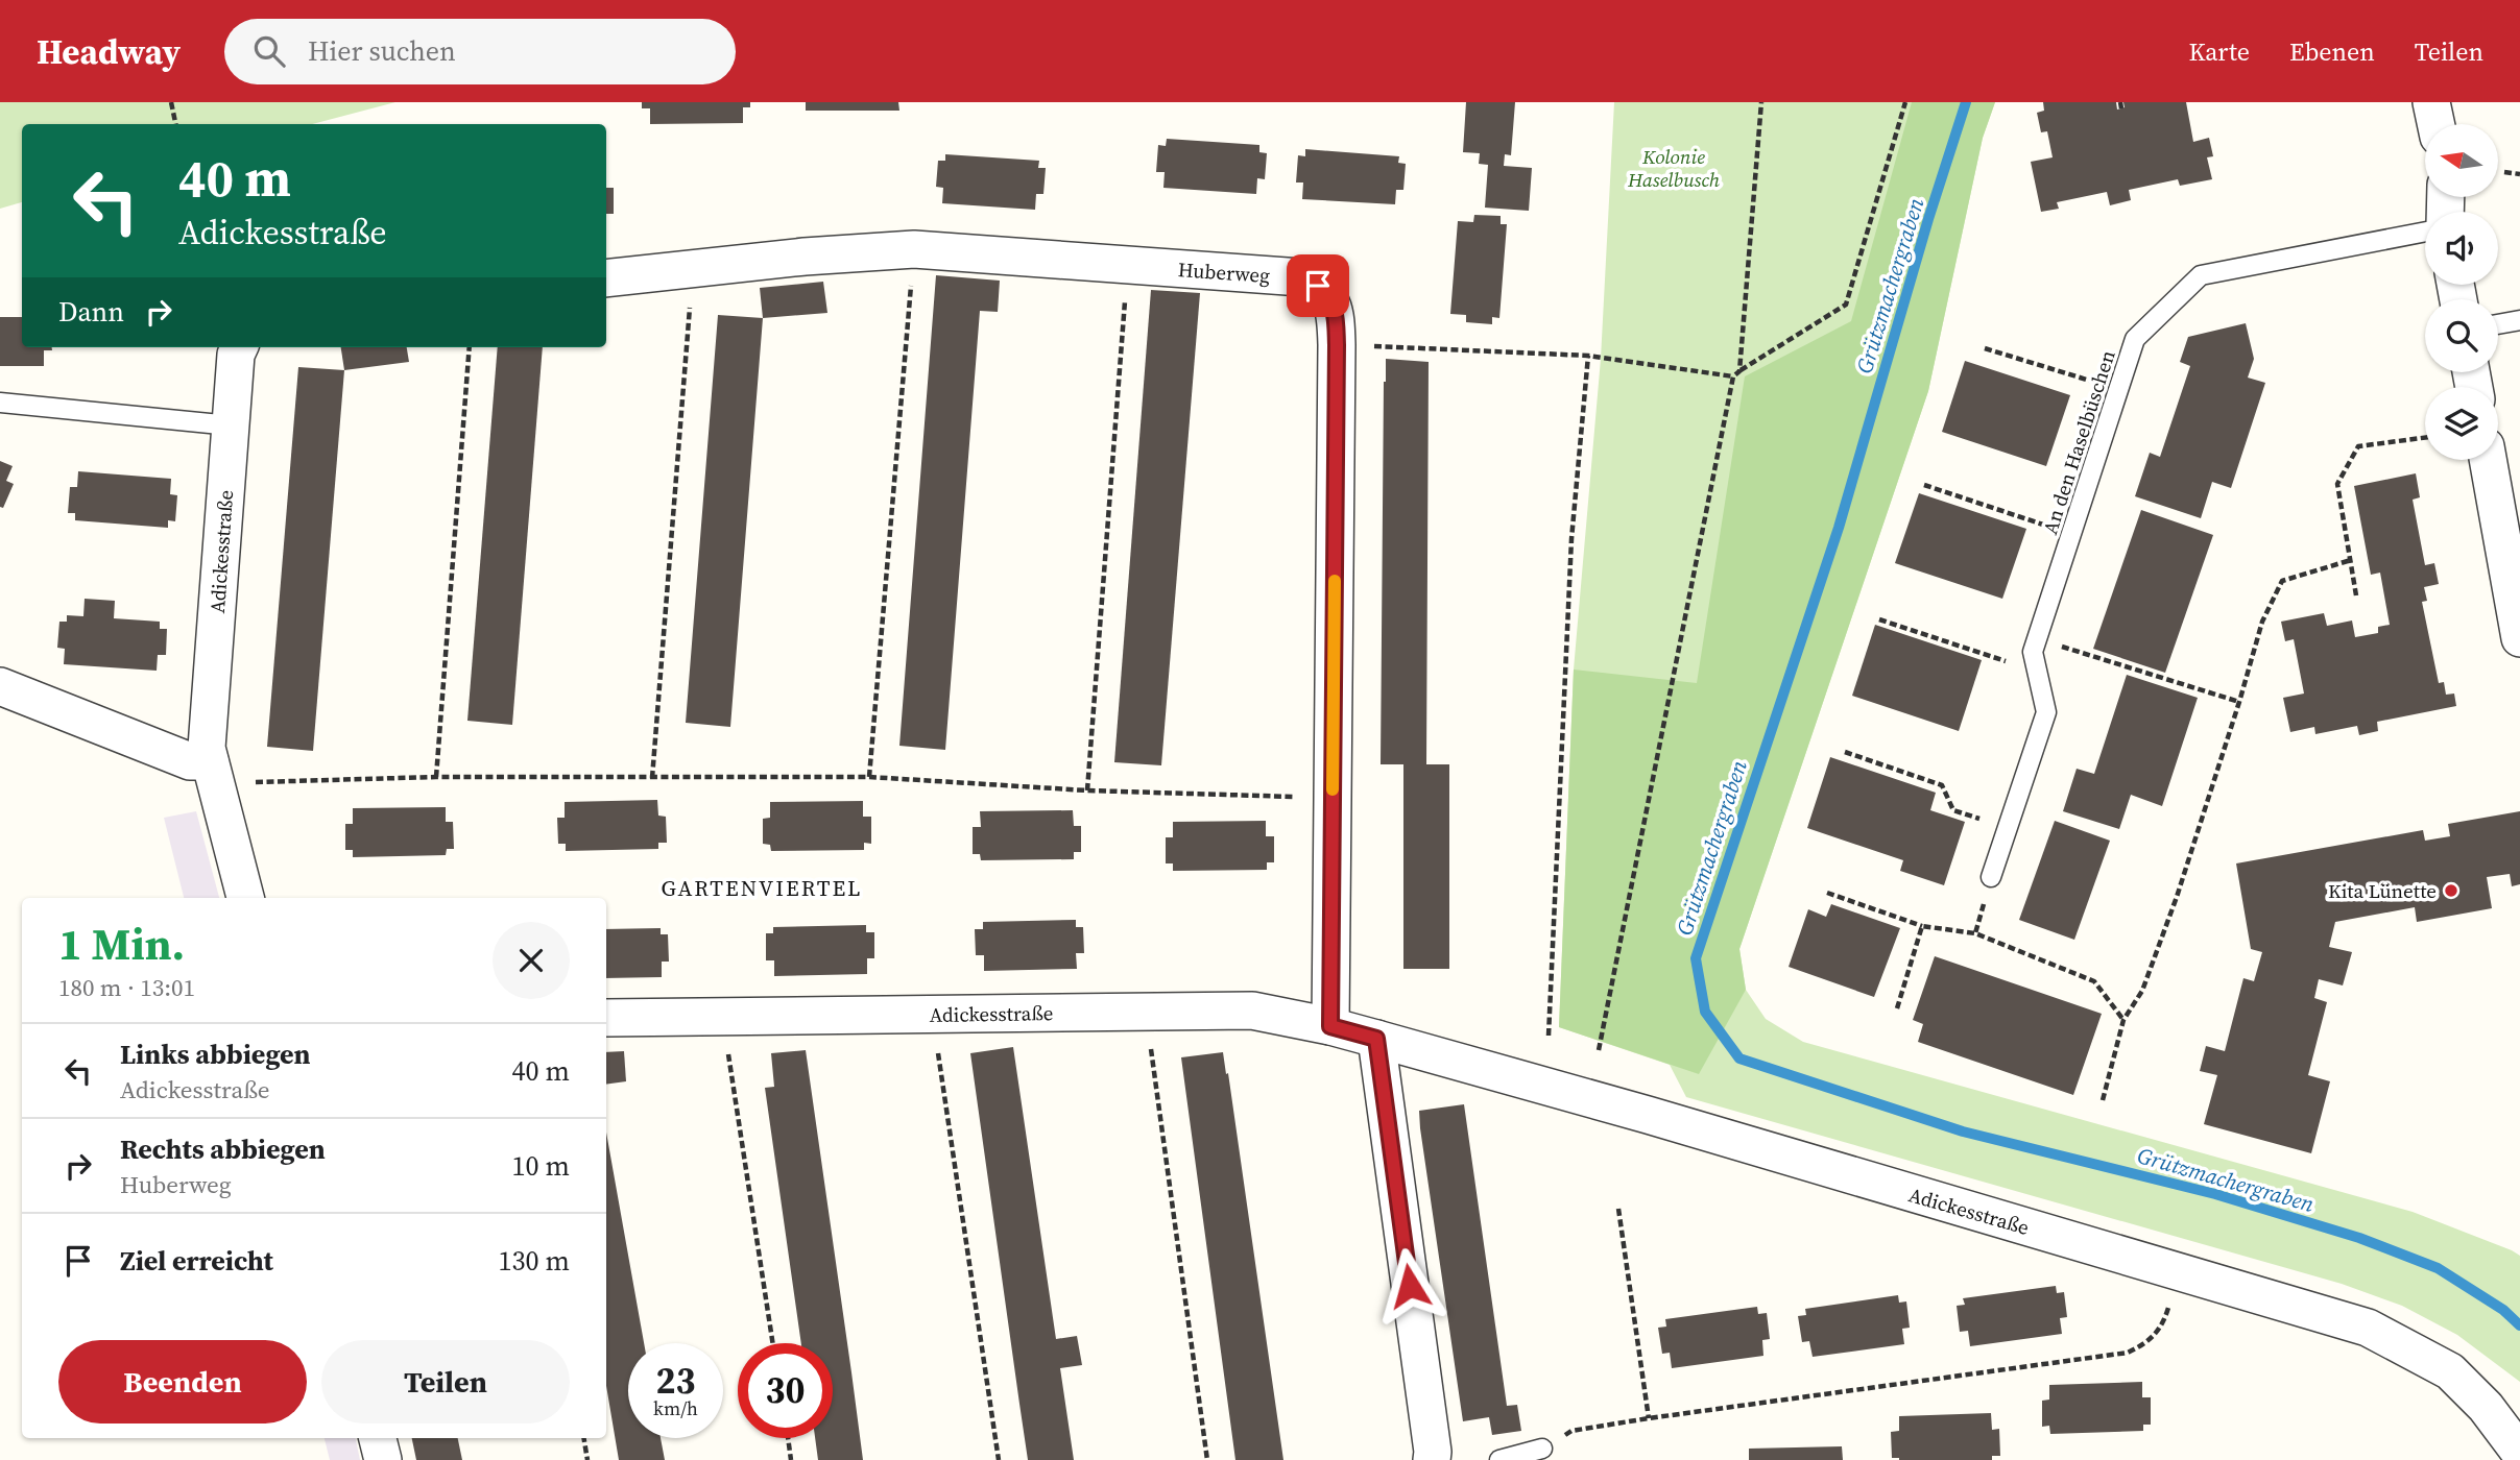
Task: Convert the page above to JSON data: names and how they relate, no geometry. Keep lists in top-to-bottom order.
{
  "streets": {
    "street": ["Huberweg", "Adickesstraße"],
    "lane": ["An den Haselbüschen"]
  },
  "crossings": [
    ["Huberweg", "Adickesstraße"]
  ],
  "districts": ["GARTENVIERTEL"],
  "water": ["Grützmachergraben"],
  "parks": ["Kolonie Haselbusch"],
  "places": ["Kita Lünette"],
  "north": "left",
  "page": {
    "header": "Headway",
    "search": "Hier suchen",
    "nav": ["Karte", "Ebenen", "Teilen"],
    "turn": ["40 m", "Adickesstraße"],
    "then": "Dann",
    "heading": ["1 Min.", "180 m · 13:01"],
    "list": [
      {
        "name": "Links abbiegen",
        "note": "Adickesstraße",
        "value": "40 m"
      },
      {
        "name": "Rechts abbiegen",
        "note": "Huberweg",
        "value": "10 m"
      },
      {
        "name": "Ziel erreicht",
        "value": "130 m"
      }
    ],
    "buttons": ["Beenden", "Teilen"],
    "speed": "23 km/h",
    "limit": "30"
  }
}
